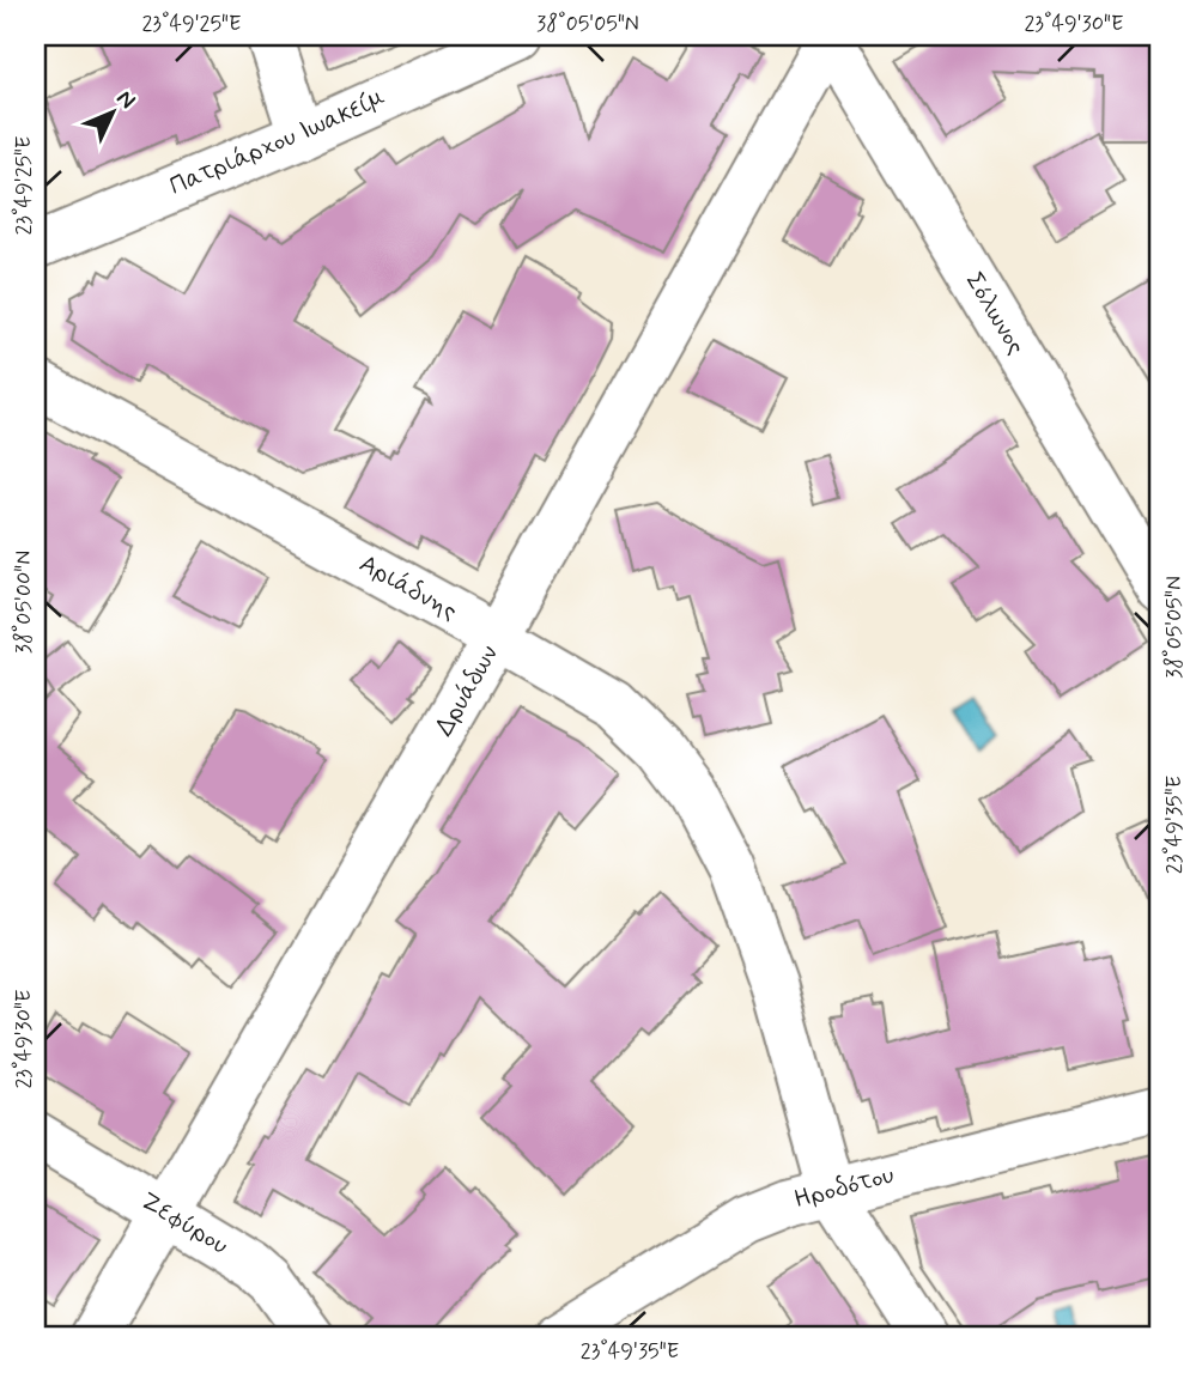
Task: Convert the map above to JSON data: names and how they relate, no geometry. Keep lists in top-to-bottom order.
{
  "streets": {
    "street": [
      "Πατριάρχου Ιωακείμ",
      "Σόλωνος",
      "Αριάδνης",
      "Δρυάδων",
      "Ηροδότου",
      "Ζεφύρου"
    ]
  },
  "crossings": [
    ["Σόλωνος", "Δρυάδων"],
    ["Αριάδνης", "Δρυάδων"],
    ["Αριάδνης", "Ηροδότου"],
    ["Δρυάδων", "Ζεφύρου"]
  ],
  "north": "top right",
  "coordinates": [
    "23°49'25\"E",
    "38°05'05\"N",
    "23°49'30\"E",
    "38°05'00\"N",
    "23°49'35\"E"
  ]
}
